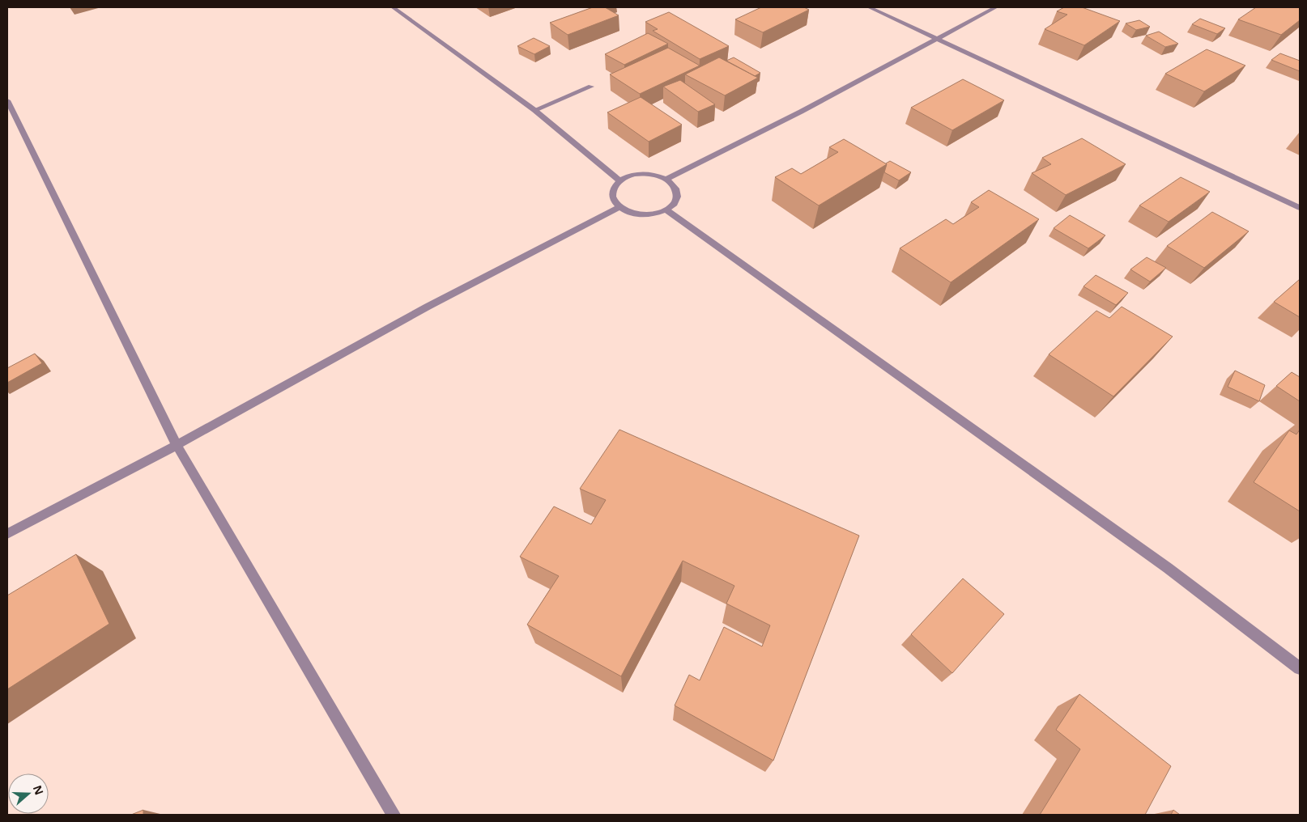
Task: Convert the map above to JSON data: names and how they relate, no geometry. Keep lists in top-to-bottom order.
{
  "north": "right"
}
